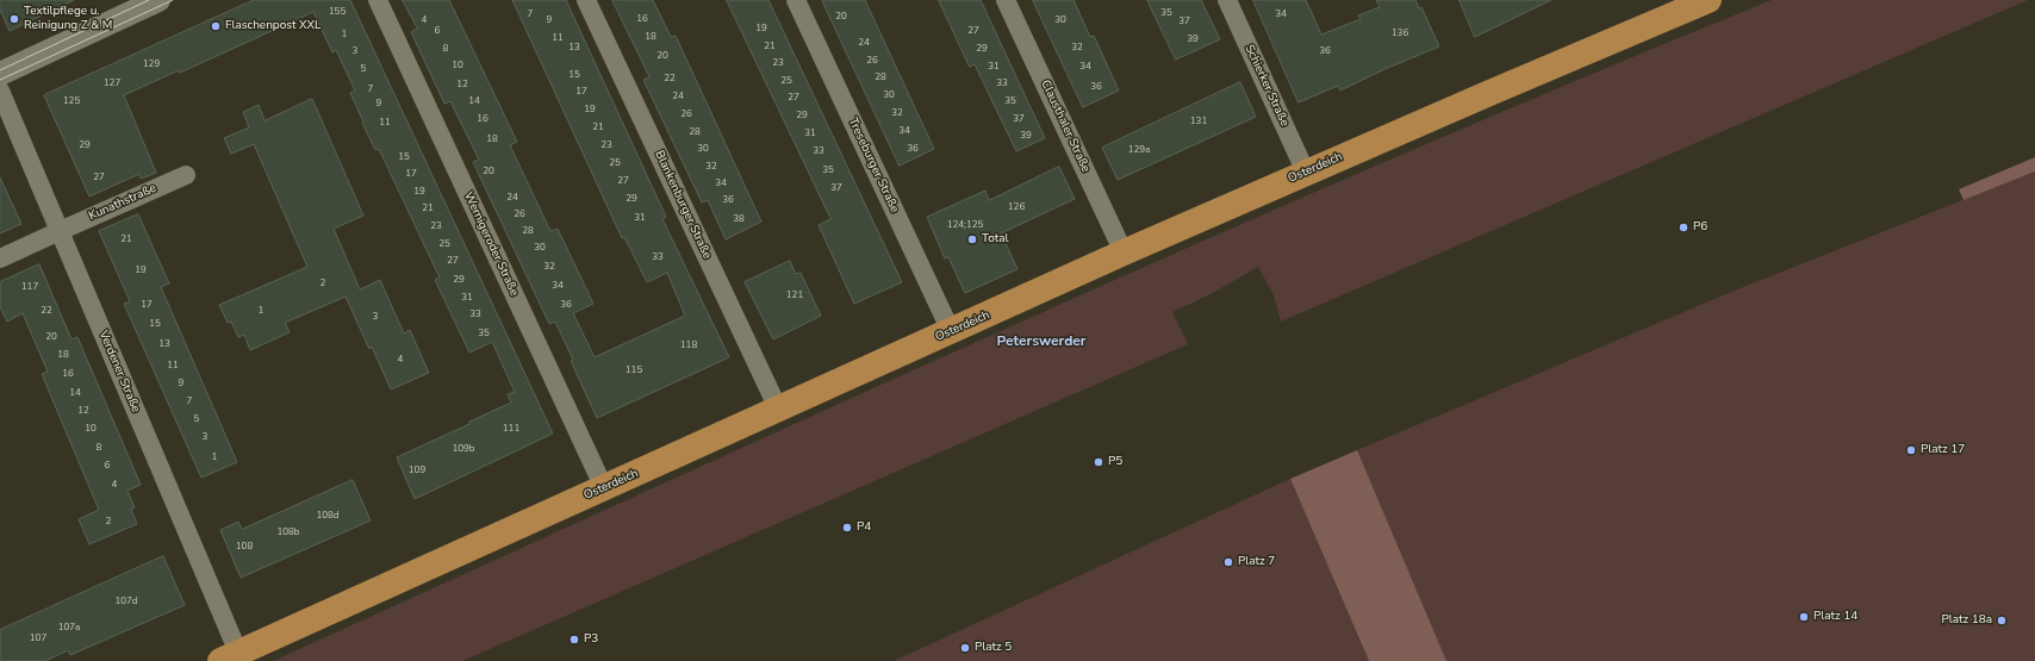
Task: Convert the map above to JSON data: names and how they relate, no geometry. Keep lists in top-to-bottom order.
{
  "streets": {
    "main road": ["Osterdeich"],
    "street": [
      "Schierker Straße",
      "Clausthaler Straße",
      "Treseburger Straße",
      "Kunathstraße",
      "Blankenburger Straße",
      "Wernigeroder Straße",
      "Verdener Straße"
    ]
  },
  "crossings": [
    ["Schierker Straße", "Osterdeich"],
    ["Clausthaler Straße", "Osterdeich"],
    ["Treseburger Straße", "Osterdeich"],
    ["Osterdeich", "Blankenburger Straße"],
    ["Osterdeich", "Wernigeroder Straße"],
    ["Osterdeich", "Verdener Straße"],
    ["Kunathstraße", "Verdener Straße"]
  ],
  "districts": ["Peterswerder"],
  "places": [
    "Textilpflege u. Reinigung Z & M",
    "Flaschenpost XXL",
    "P6",
    "Total",
    "Platz 17",
    "P5",
    "P4",
    "Platz 7",
    "Platz 14",
    "Platz 18a",
    "P3",
    "Platz 5"
  ],
  "house_numbers": [
    "155",
    "35",
    "7",
    "34",
    "20",
    "16",
    "4",
    "9",
    "30",
    "37",
    "19",
    "6",
    "27",
    "136",
    "1",
    "18",
    "11",
    "39",
    "24",
    "21",
    "13",
    "32",
    "8",
    "29",
    "3",
    "36",
    "20",
    "26",
    "23",
    "129",
    "10",
    "31",
    "34",
    "5",
    "15",
    "28",
    "22",
    "25",
    "127",
    "33",
    "12",
    "36",
    "7",
    "17",
    "30",
    "24",
    "27",
    "125",
    "14",
    "35",
    "9",
    "19",
    "32",
    "26",
    "29",
    "16",
    "37",
    "131",
    "11",
    "21",
    "34",
    "28",
    "31",
    "39",
    "18",
    "29",
    "23",
    "30",
    "36",
    "129a",
    "33",
    "15",
    "25",
    "32",
    "35",
    "20",
    "17",
    "27",
    "27",
    "34",
    "37",
    "19",
    "24",
    "29",
    "36",
    "126",
    "21",
    "26",
    "31",
    "38",
    "124;125",
    "23",
    "28",
    "21",
    "25",
    "30",
    "33",
    "27",
    "32",
    "19",
    "29",
    "2",
    "34",
    "117",
    "121",
    "31",
    "17",
    "36",
    "22",
    "1",
    "33",
    "3",
    "15",
    "35",
    "20",
    "13",
    "118",
    "18",
    "4",
    "11",
    "115",
    "16",
    "9",
    "14",
    "7",
    "12",
    "5",
    "10",
    "111",
    "3",
    "8",
    "109b",
    "1",
    "6",
    "109",
    "4",
    "108d",
    "2",
    "108b",
    "108",
    "107d",
    "107a",
    "107"
  ]
}
